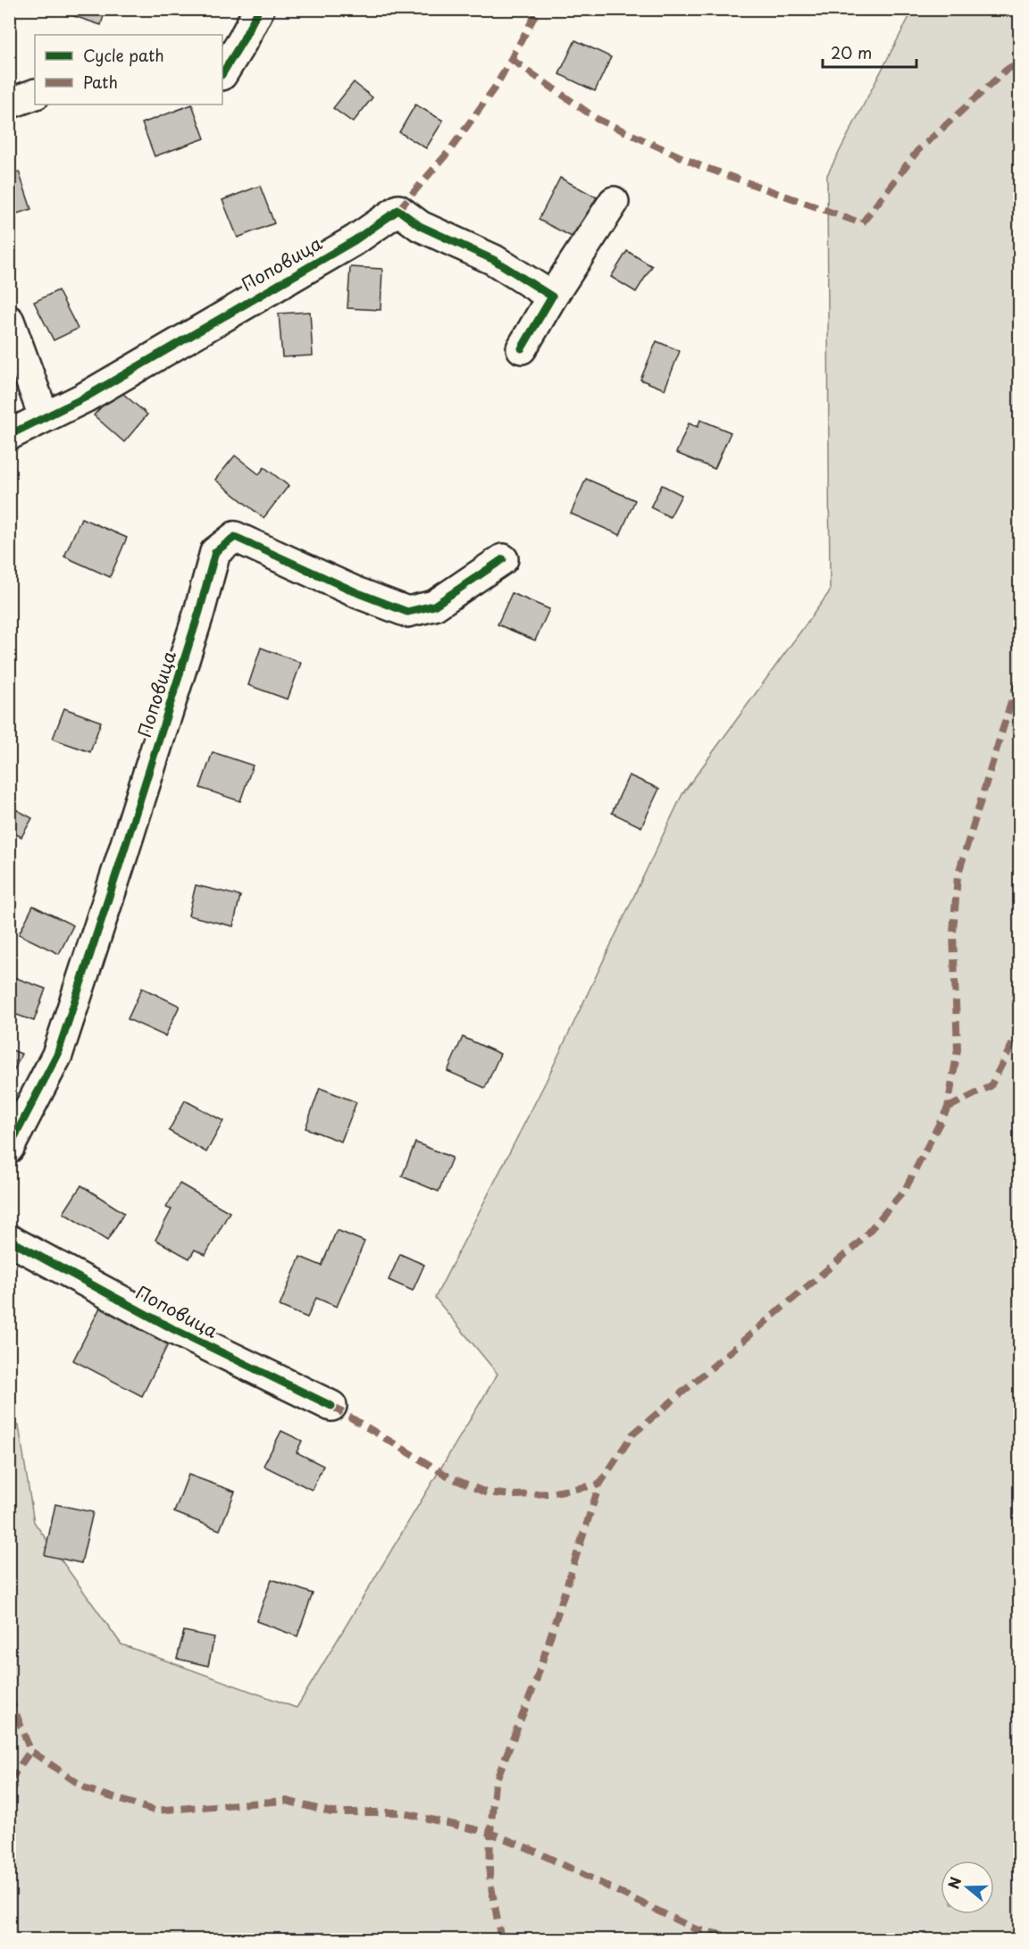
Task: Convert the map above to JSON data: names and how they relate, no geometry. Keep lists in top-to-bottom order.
{
  "streets": {
    "street": ["Поповица"]
  },
  "legend": ["Cycle path", "Path"],
  "scale_bar": "20 m",
  "north": "left"
}
